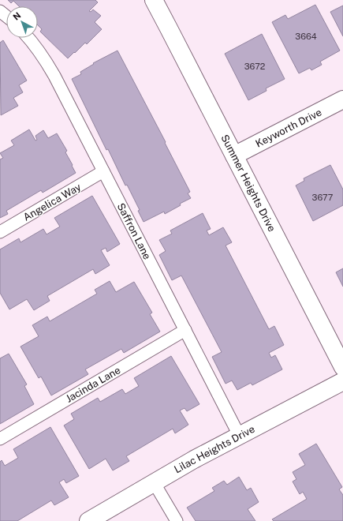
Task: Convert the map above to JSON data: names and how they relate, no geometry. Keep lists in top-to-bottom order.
{
  "streets": {
    "street": ["Keyworth Drive", "Summer Heights Drive", "Lilac Heights Drive"],
    "lane": ["Angelica Way", "Saffron Lane", "Jacinda Lane"]
  },
  "crossings": [
    ["Keyworth Drive", "Summer Heights Drive"],
    ["Angelica Way", "Saffron Lane"],
    ["Saffron Lane", "Jacinda Lane"],
    ["Saffron Lane", "Lilac Heights Drive"]
  ],
  "house_numbers": ["3664", "3672", "3677"],
  "north": "top left"
}
